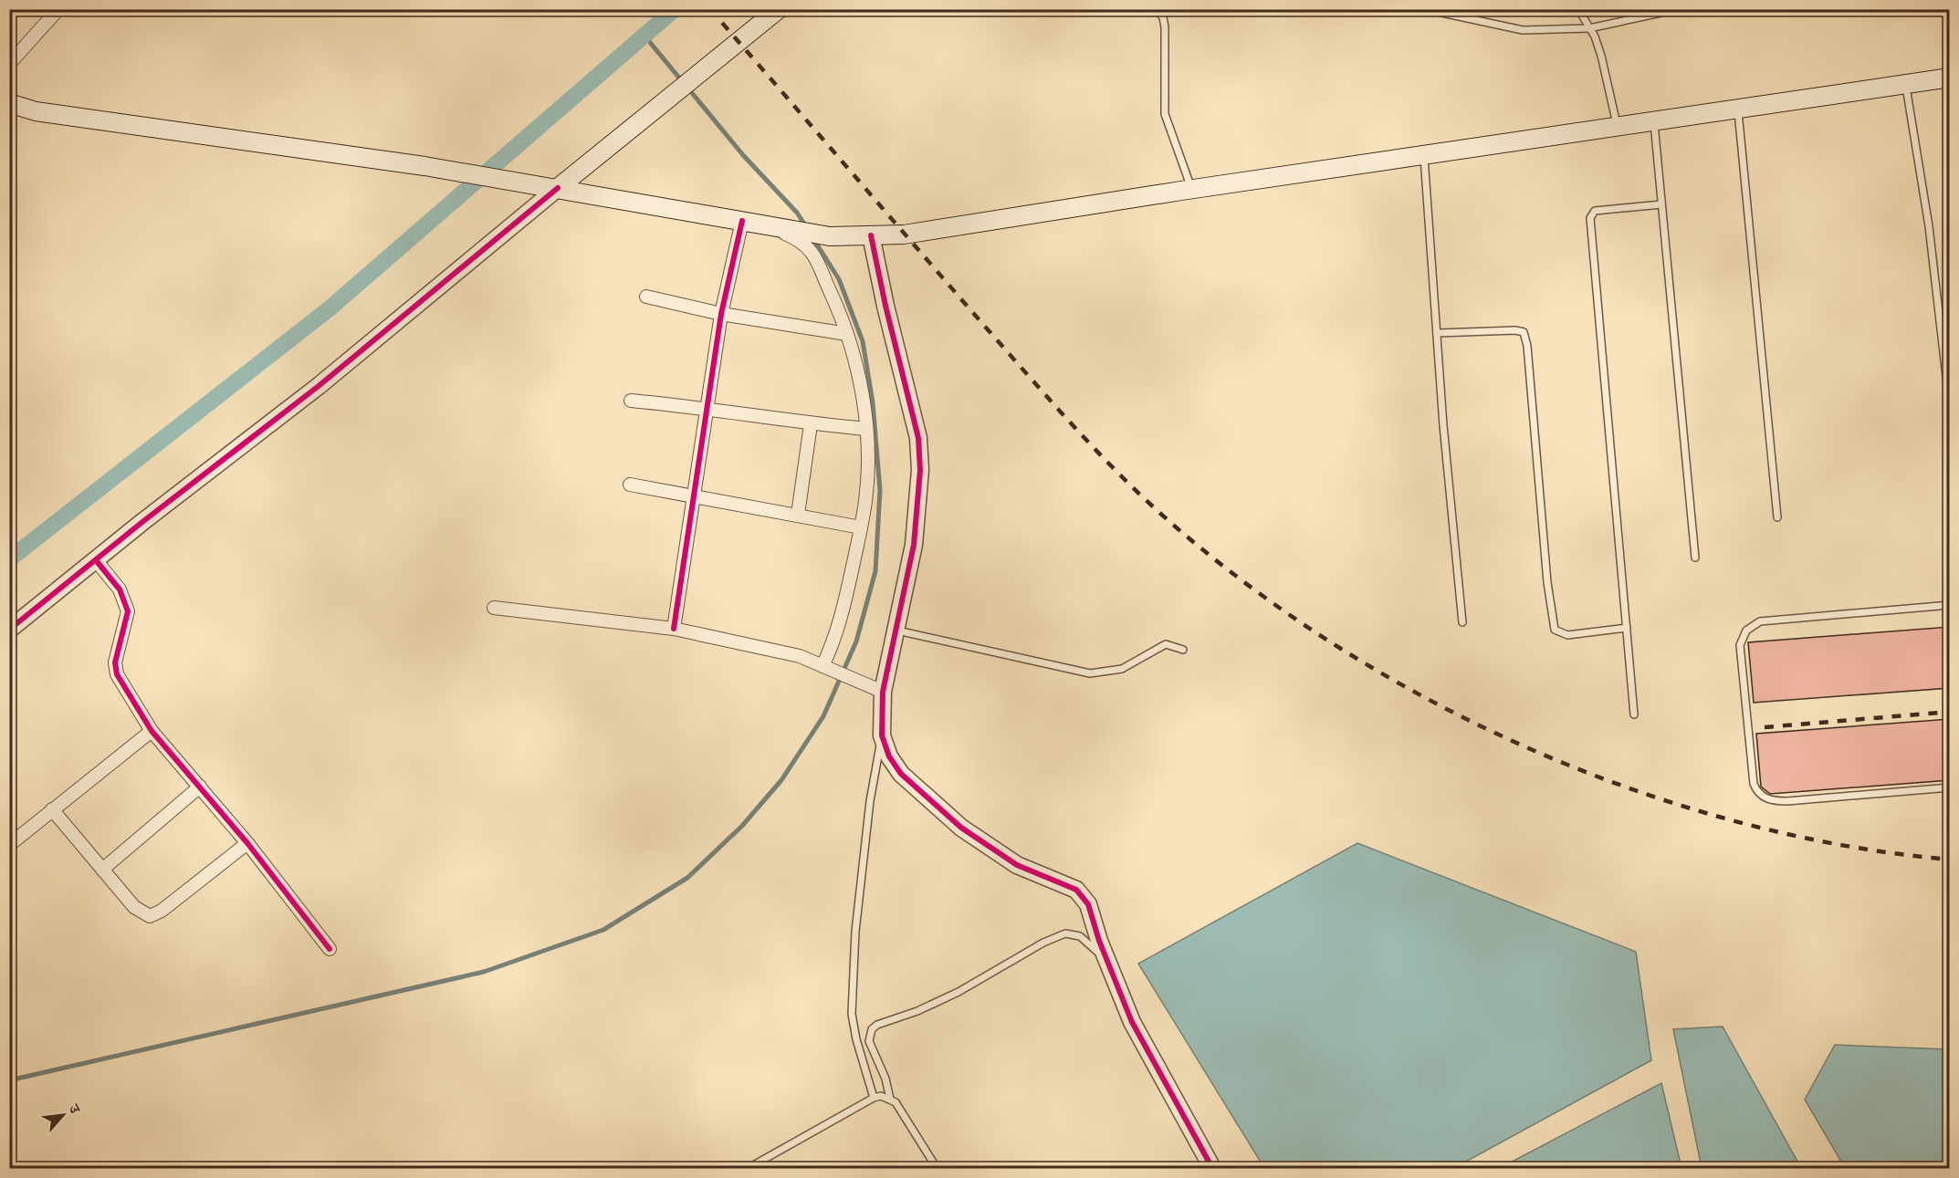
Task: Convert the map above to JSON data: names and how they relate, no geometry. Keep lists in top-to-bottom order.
{
  "north": "top right"
}
